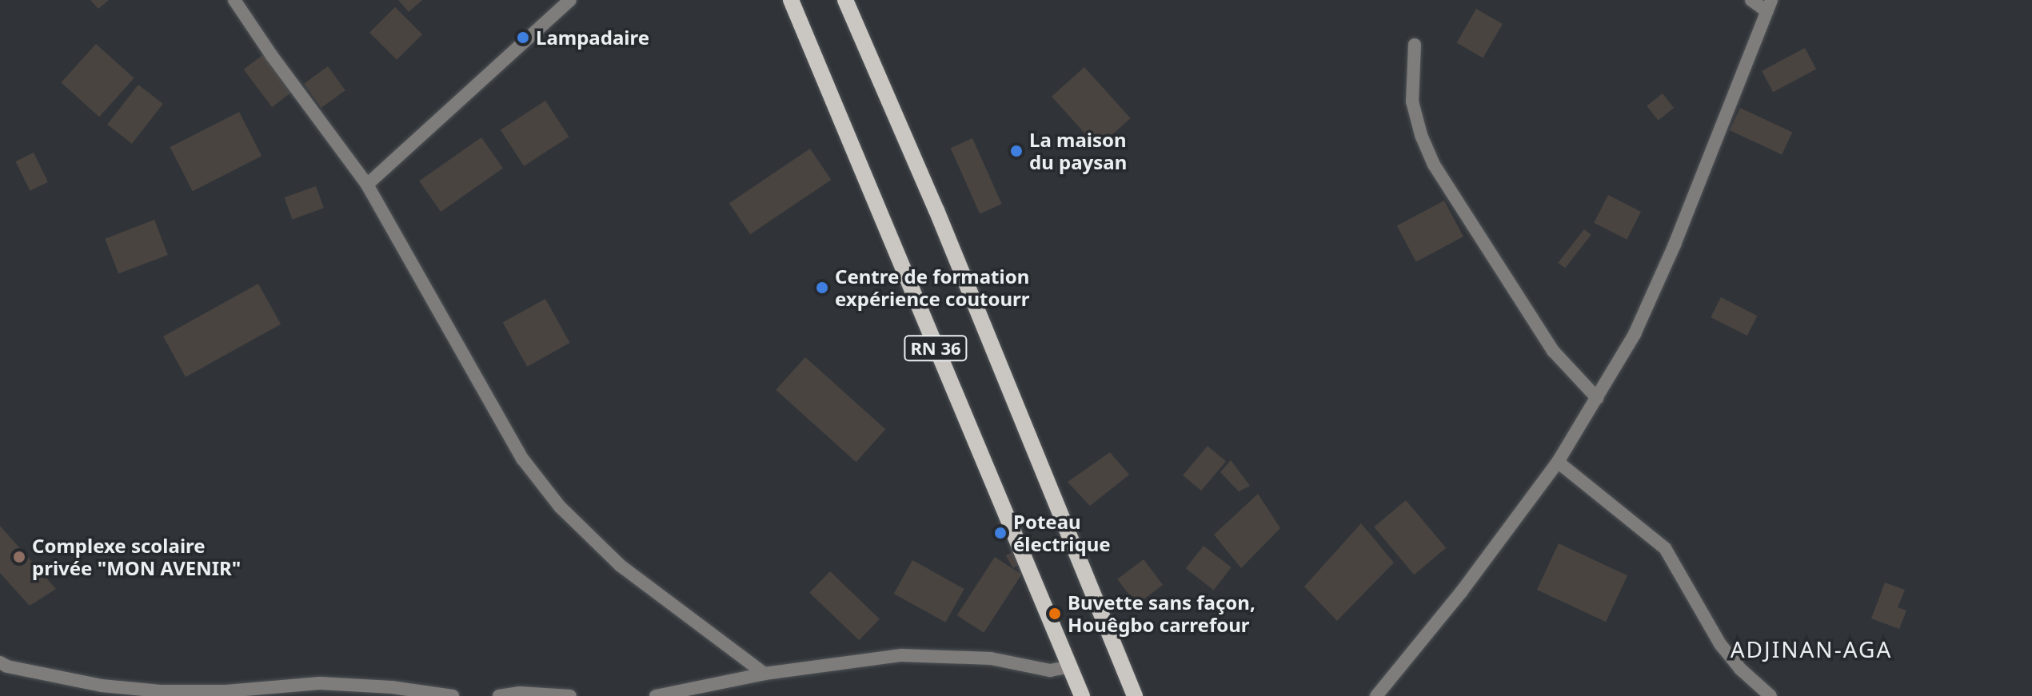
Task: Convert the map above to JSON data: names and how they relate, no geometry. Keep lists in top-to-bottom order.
{
  "streets": {
    "main road": ["RN 36"]
  },
  "districts": ["ADJINAN-AGA"],
  "places": [
    "Lampadaire",
    "La maison du paysan",
    "Centre de formation expérience coutourr",
    "Poteau électrique",
    "Complexe scolaire privée \"MON AVENIR\"",
    "Buvette sans façon, Houêgbo carrefour"
  ]
}
